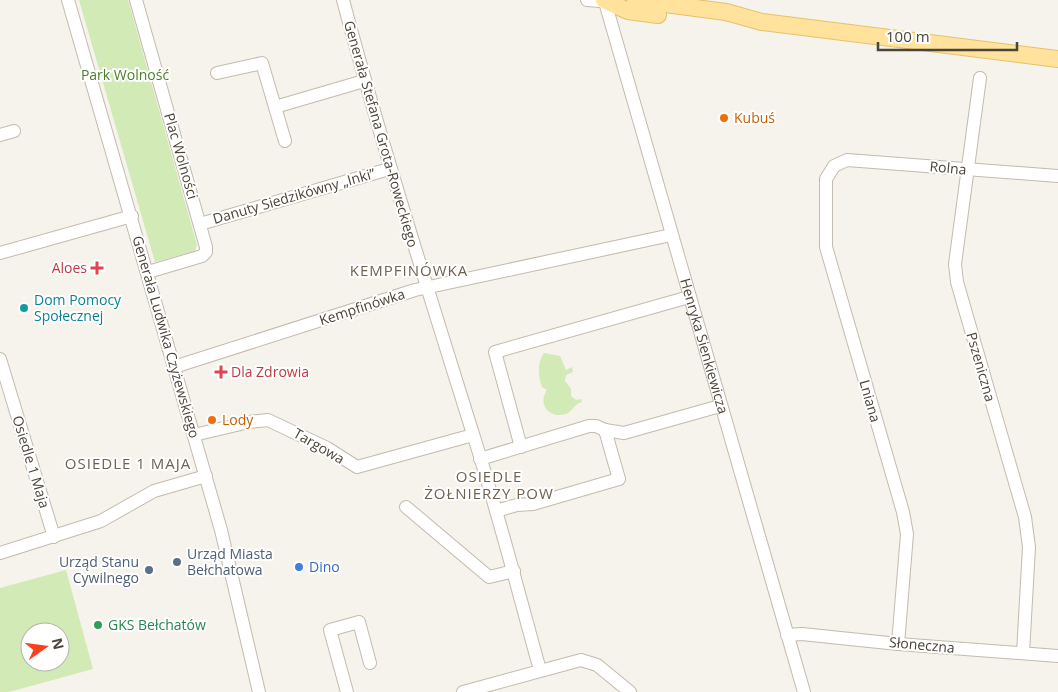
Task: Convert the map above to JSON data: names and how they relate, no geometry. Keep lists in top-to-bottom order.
{
  "streets": {
    "street": [
      "Generała Stefana Grota-Roweckiego",
      "Plac Wolności",
      "Rolna",
      "Danuty Siedzikówny „Inki”",
      "Kempfinówka",
      "Generała Ludwika Czyżewskiego",
      "Henryka Sienkiewicza",
      "Pszeniczna",
      "Lniana",
      "Targowa",
      "Osiedle 1 Maja",
      "Słoneczna"
    ]
  },
  "crossings": [
    ["Generała Stefana Grota-Roweckiego", "Danuty Siedzikówny „Inki”"],
    ["Generała Stefana Grota-Roweckiego", "Kempfinówka"],
    ["Generała Stefana Grota-Roweckiego", "Targowa"],
    ["Plac Wolności", "Danuty Siedzikówny „Inki”"],
    ["Plac Wolności", "Generała Ludwika Czyżewskiego"],
    ["Rolna", "Pszeniczna"],
    ["Rolna", "Lniana"],
    ["Kempfinówka", "Generała Ludwika Czyżewskiego"],
    ["Kempfinówka", "Henryka Sienkiewicza"],
    ["Generała Ludwika Czyżewskiego", "Targowa"],
    ["Henryka Sienkiewicza", "Słoneczna"],
    ["Pszeniczna", "Słoneczna"],
    ["Lniana", "Słoneczna"]
  ],
  "districts": ["KEMPFINÓWKA", "OSIEDLE 1 MAJA", "OSIEDLE ŻOŁNIERZY POW"],
  "parks": ["Park Wolność"],
  "places": {
    "other": [
      "Kubuś",
      "Dom Pomocy Społecznej",
      "Lody",
      "Urząd Miasta Bełchatowa",
      "Dino",
      "Urząd Stanu Cywilnego",
      "GKS Bełchatów"
    ],
    "health": ["Aloes", "Dla Zdrowia"]
  },
  "scale_bar": "100 m",
  "north": "right"
}
